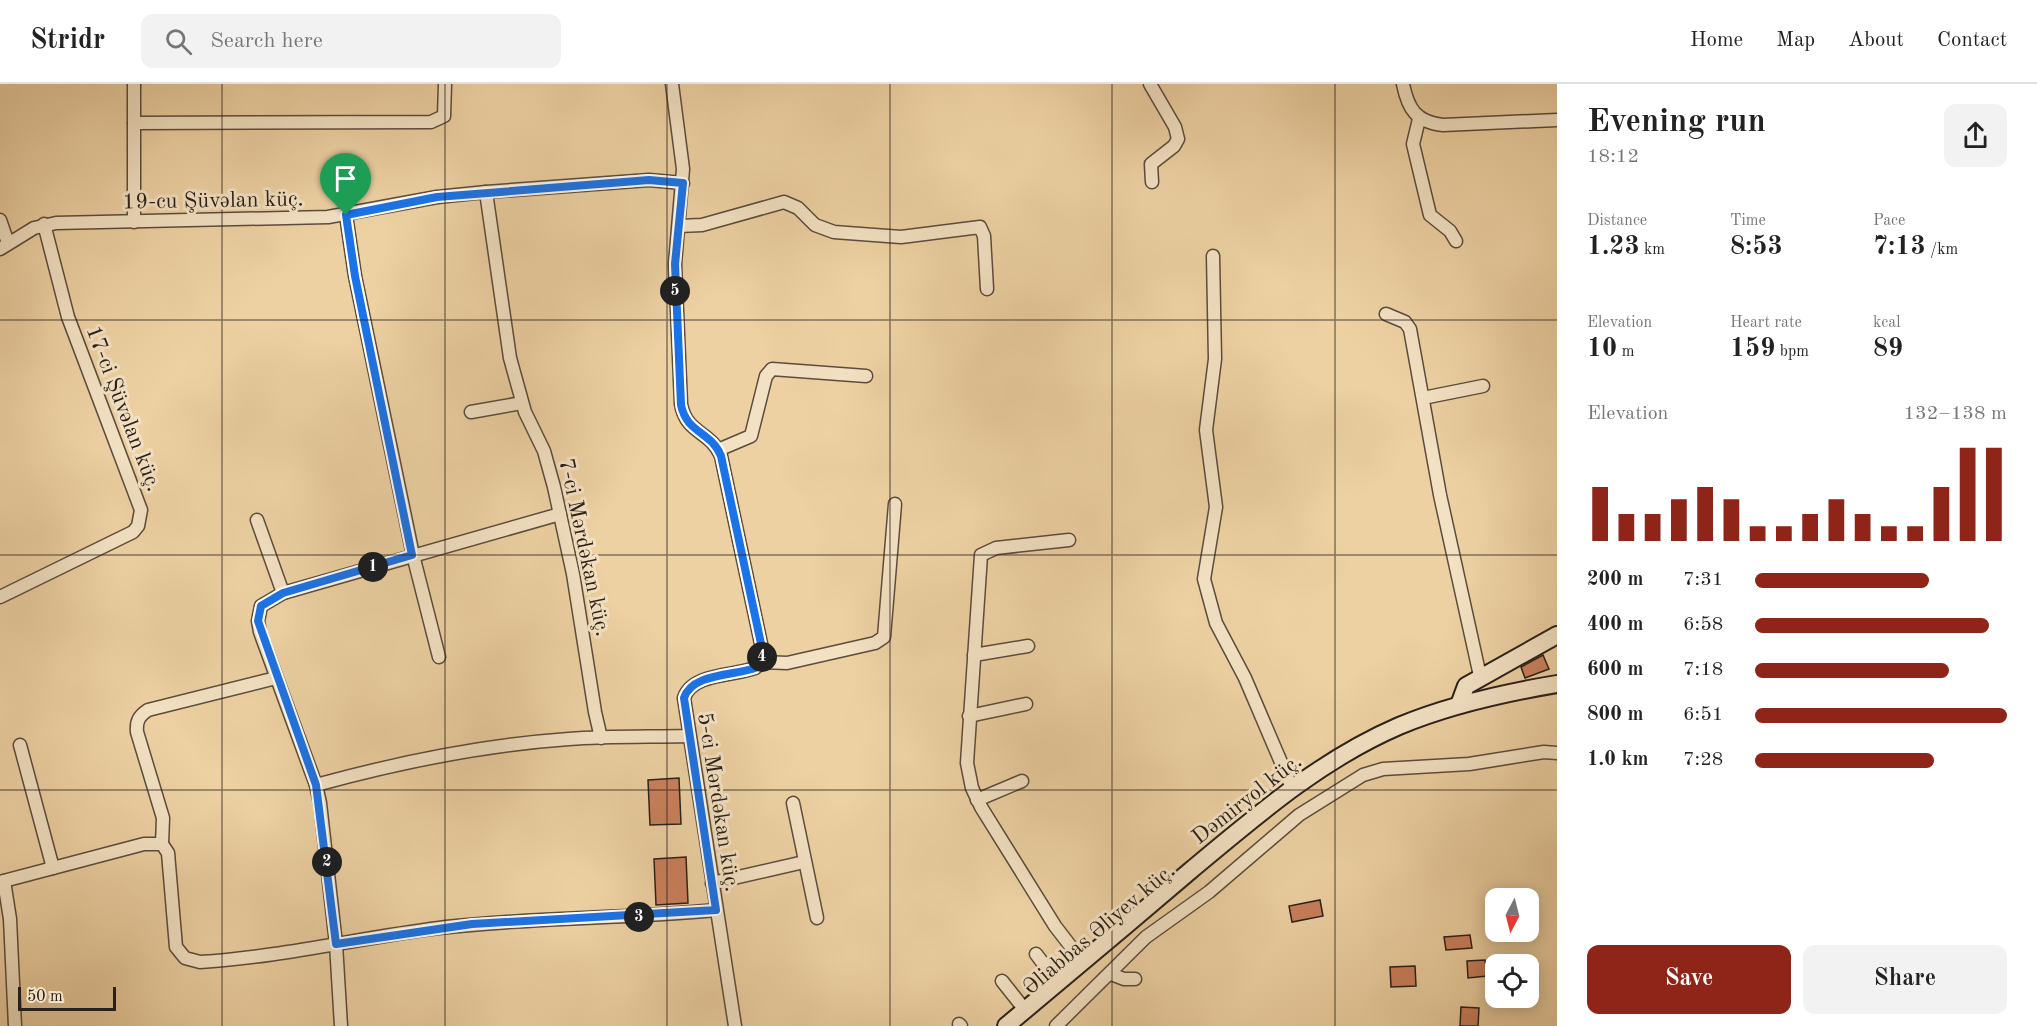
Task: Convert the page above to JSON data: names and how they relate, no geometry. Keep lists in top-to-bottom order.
{
  "streets": {
    "main road": ["Dəmiryol küç.", "Əliabbas Əliyev küç."],
    "street": [
      "19-cu Şüvəlan küç.",
      "17-ci Şüvəlan küç.",
      "7-ci Mərdəkan küç.",
      "5-ci Mərdəkan küç."
    ]
  },
  "crossings": [
    ["19-cu Şüvəlan küç.", "17-ci Şüvəlan küç."],
    ["19-cu Şüvəlan küç.", "7-ci Mərdəkan küç."]
  ],
  "scale_bar": "50 m",
  "north": "bottom",
  "page": {
    "header": "Stridr",
    "search": "Search here",
    "nav": [
      "Home",
      "Map",
      "About",
      "Contact"
    ],
    "heading": ["Evening run", "18:12"],
    "stats": [
      ["Distance", "1.23 km"],
      ["Time", "8:53"],
      ["Pace", "7:13 /km"],
      ["Elevation", "10 m"],
      ["Heart rate", "159 bpm"],
      ["kcal", "89"]
    ],
    "pins": [
      "5",
      "1",
      "4",
      "2",
      "3"
    ],
    "chart": ["Elevation", "132–138 m"],
    "list": [
      {
        "name": "200 m",
        "note": "7:31"
      },
      {
        "name": "400 m",
        "note": "6:58"
      },
      {
        "name": "600 m",
        "note": "7:18"
      },
      {
        "name": "800 m",
        "note": "6:51"
      },
      {
        "name": "1.0 km",
        "note": "7:28"
      }
    ],
    "buttons": ["Save", "Share"],
    "scale": "50 m"
  }
}
